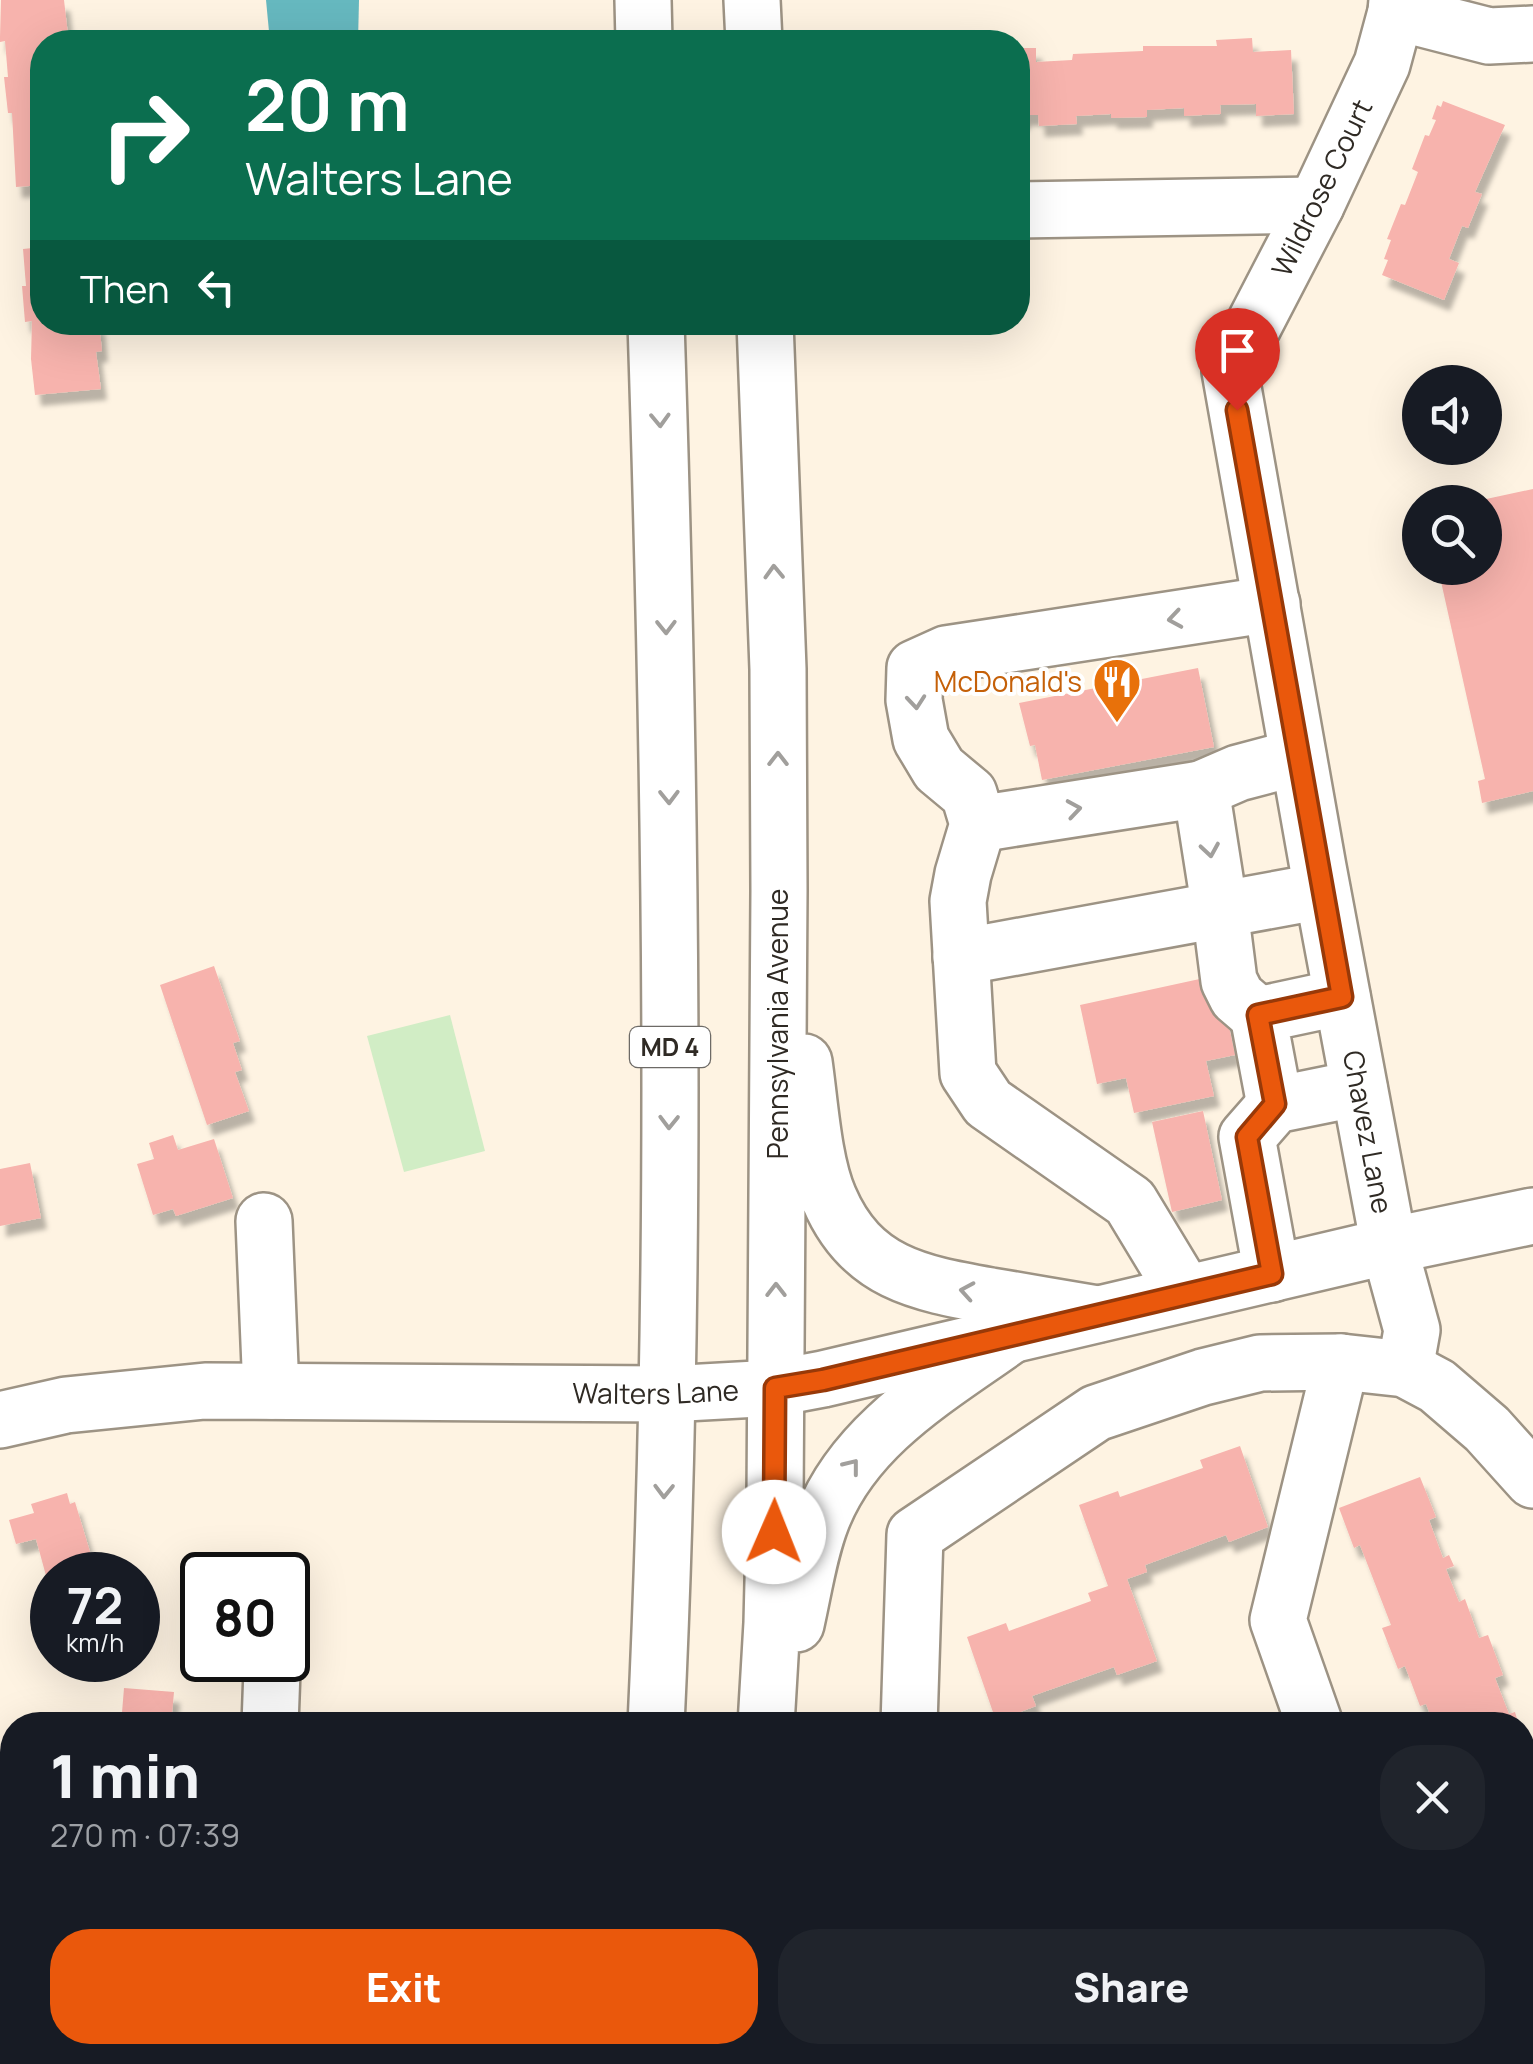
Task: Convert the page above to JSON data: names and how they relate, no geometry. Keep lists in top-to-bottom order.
{
  "streets": {
    "main road": [
      "Wildrose Court",
      "Pennsylvania Avenue",
      "MD 4",
      "Chavez Lane",
      "Walters Lane"
    ]
  },
  "crossings": [
    ["Wildrose Court", "Chavez Lane"],
    ["Pennsylvania Avenue", "Walters Lane"],
    ["MD 4", "Walters Lane"],
    ["Chavez Lane", "Walters Lane"]
  ],
  "places": {
    "restaurant": ["McDonald's"]
  },
  "page": {
    "turn": ["20 m", "Walters Lane"],
    "then": "Then",
    "speed": "72 km/h",
    "limit": "80",
    "heading": ["1 min", "270 m · 07:39"],
    "buttons": ["Exit", "Share"]
  }
}
